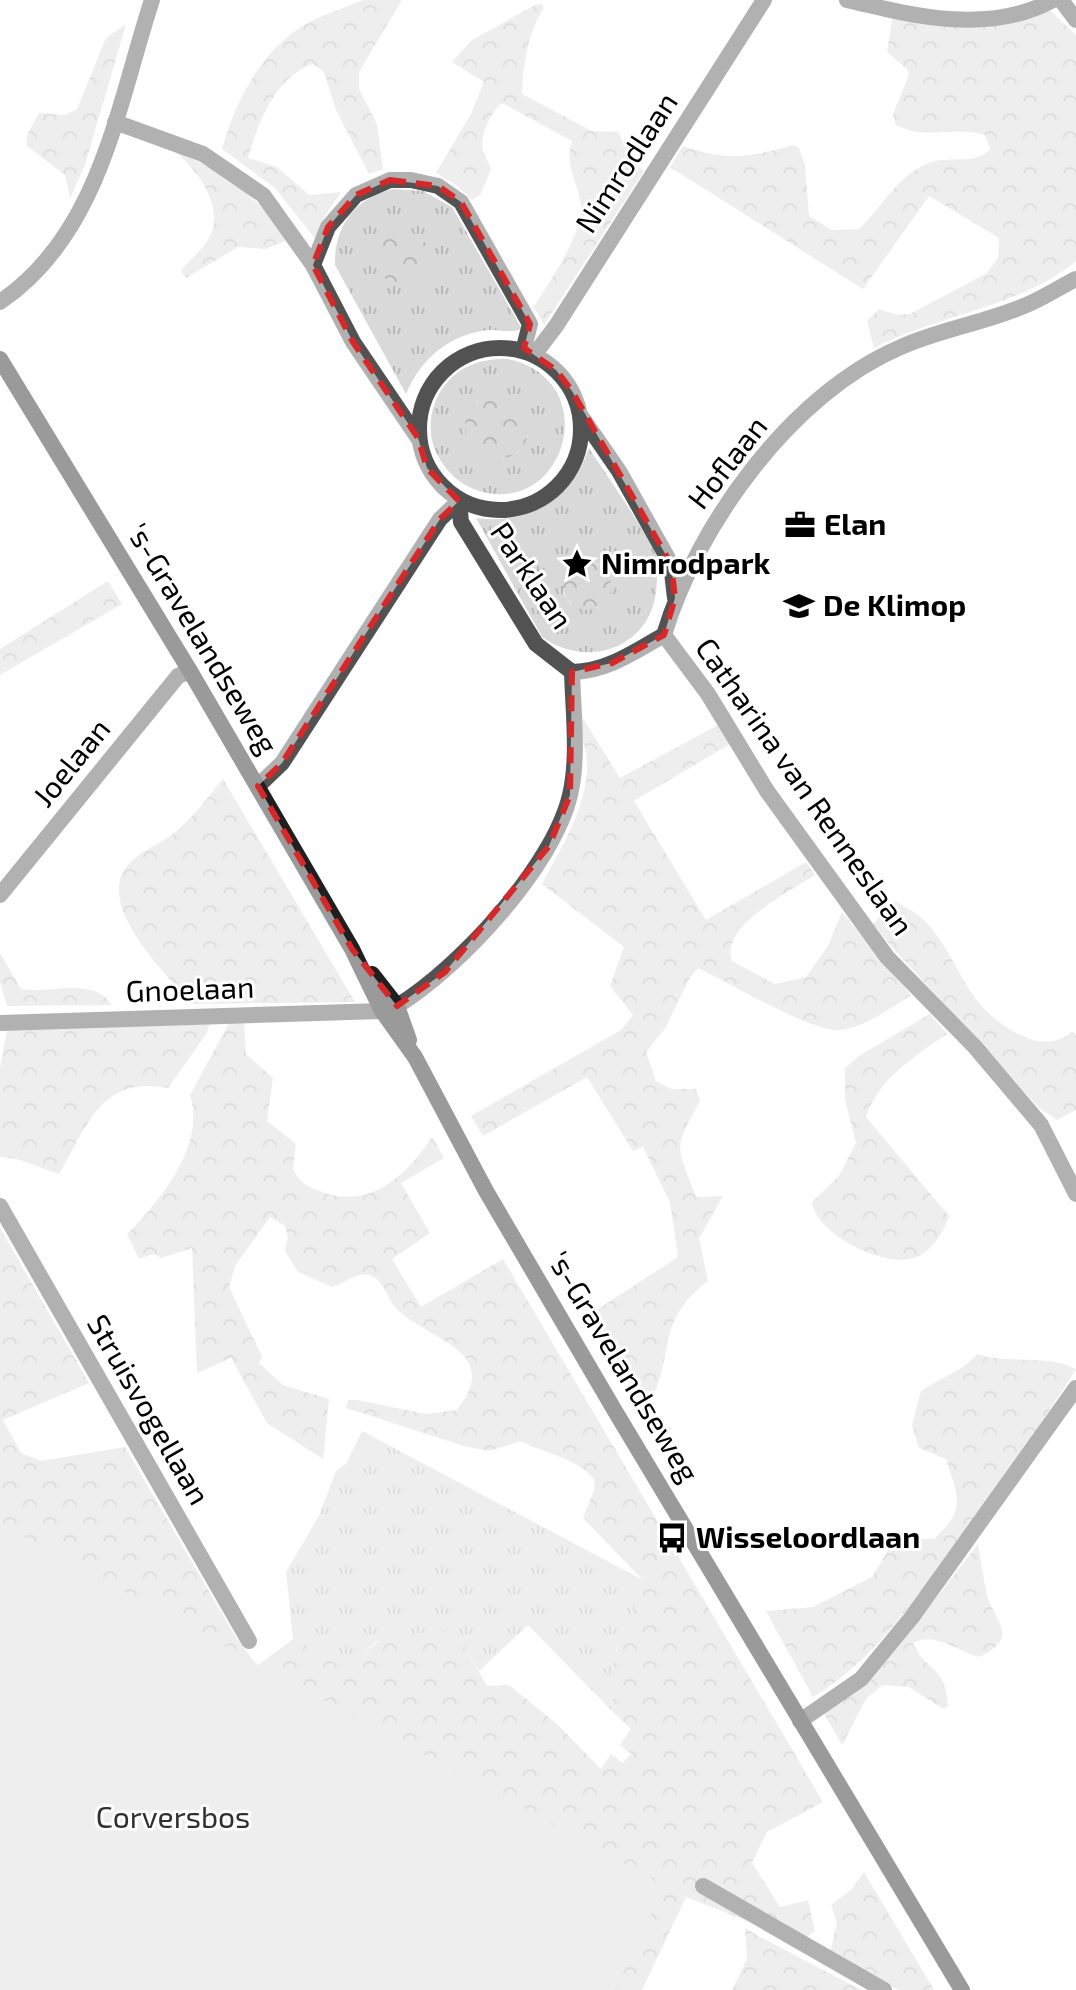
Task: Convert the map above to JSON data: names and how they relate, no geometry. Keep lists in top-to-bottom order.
{
  "streets": {
    "street": [
      "Nimrodlaan",
      "Hoflaan",
      "Parklaan",
      "'s-Gravelandseweg",
      "Joelaan",
      "Catharina van Renneslaan",
      "Gnoelaan",
      "Struisvogellaan"
    ]
  },
  "crossings": [
    ["Nimrodlaan", "Parklaan"],
    ["Hoflaan", "Catharina van Renneslaan"],
    ["'s-Gravelandseweg", "Joelaan"],
    ["'s-Gravelandseweg", "Gnoelaan"]
  ],
  "parks": ["Corversbos"],
  "places": {
    "office": ["Elan"],
    "place": ["Nimrodpark"],
    "school or university": ["De Klimop"],
    "bus stop": ["Wisseloordlaan"]
  }
}
